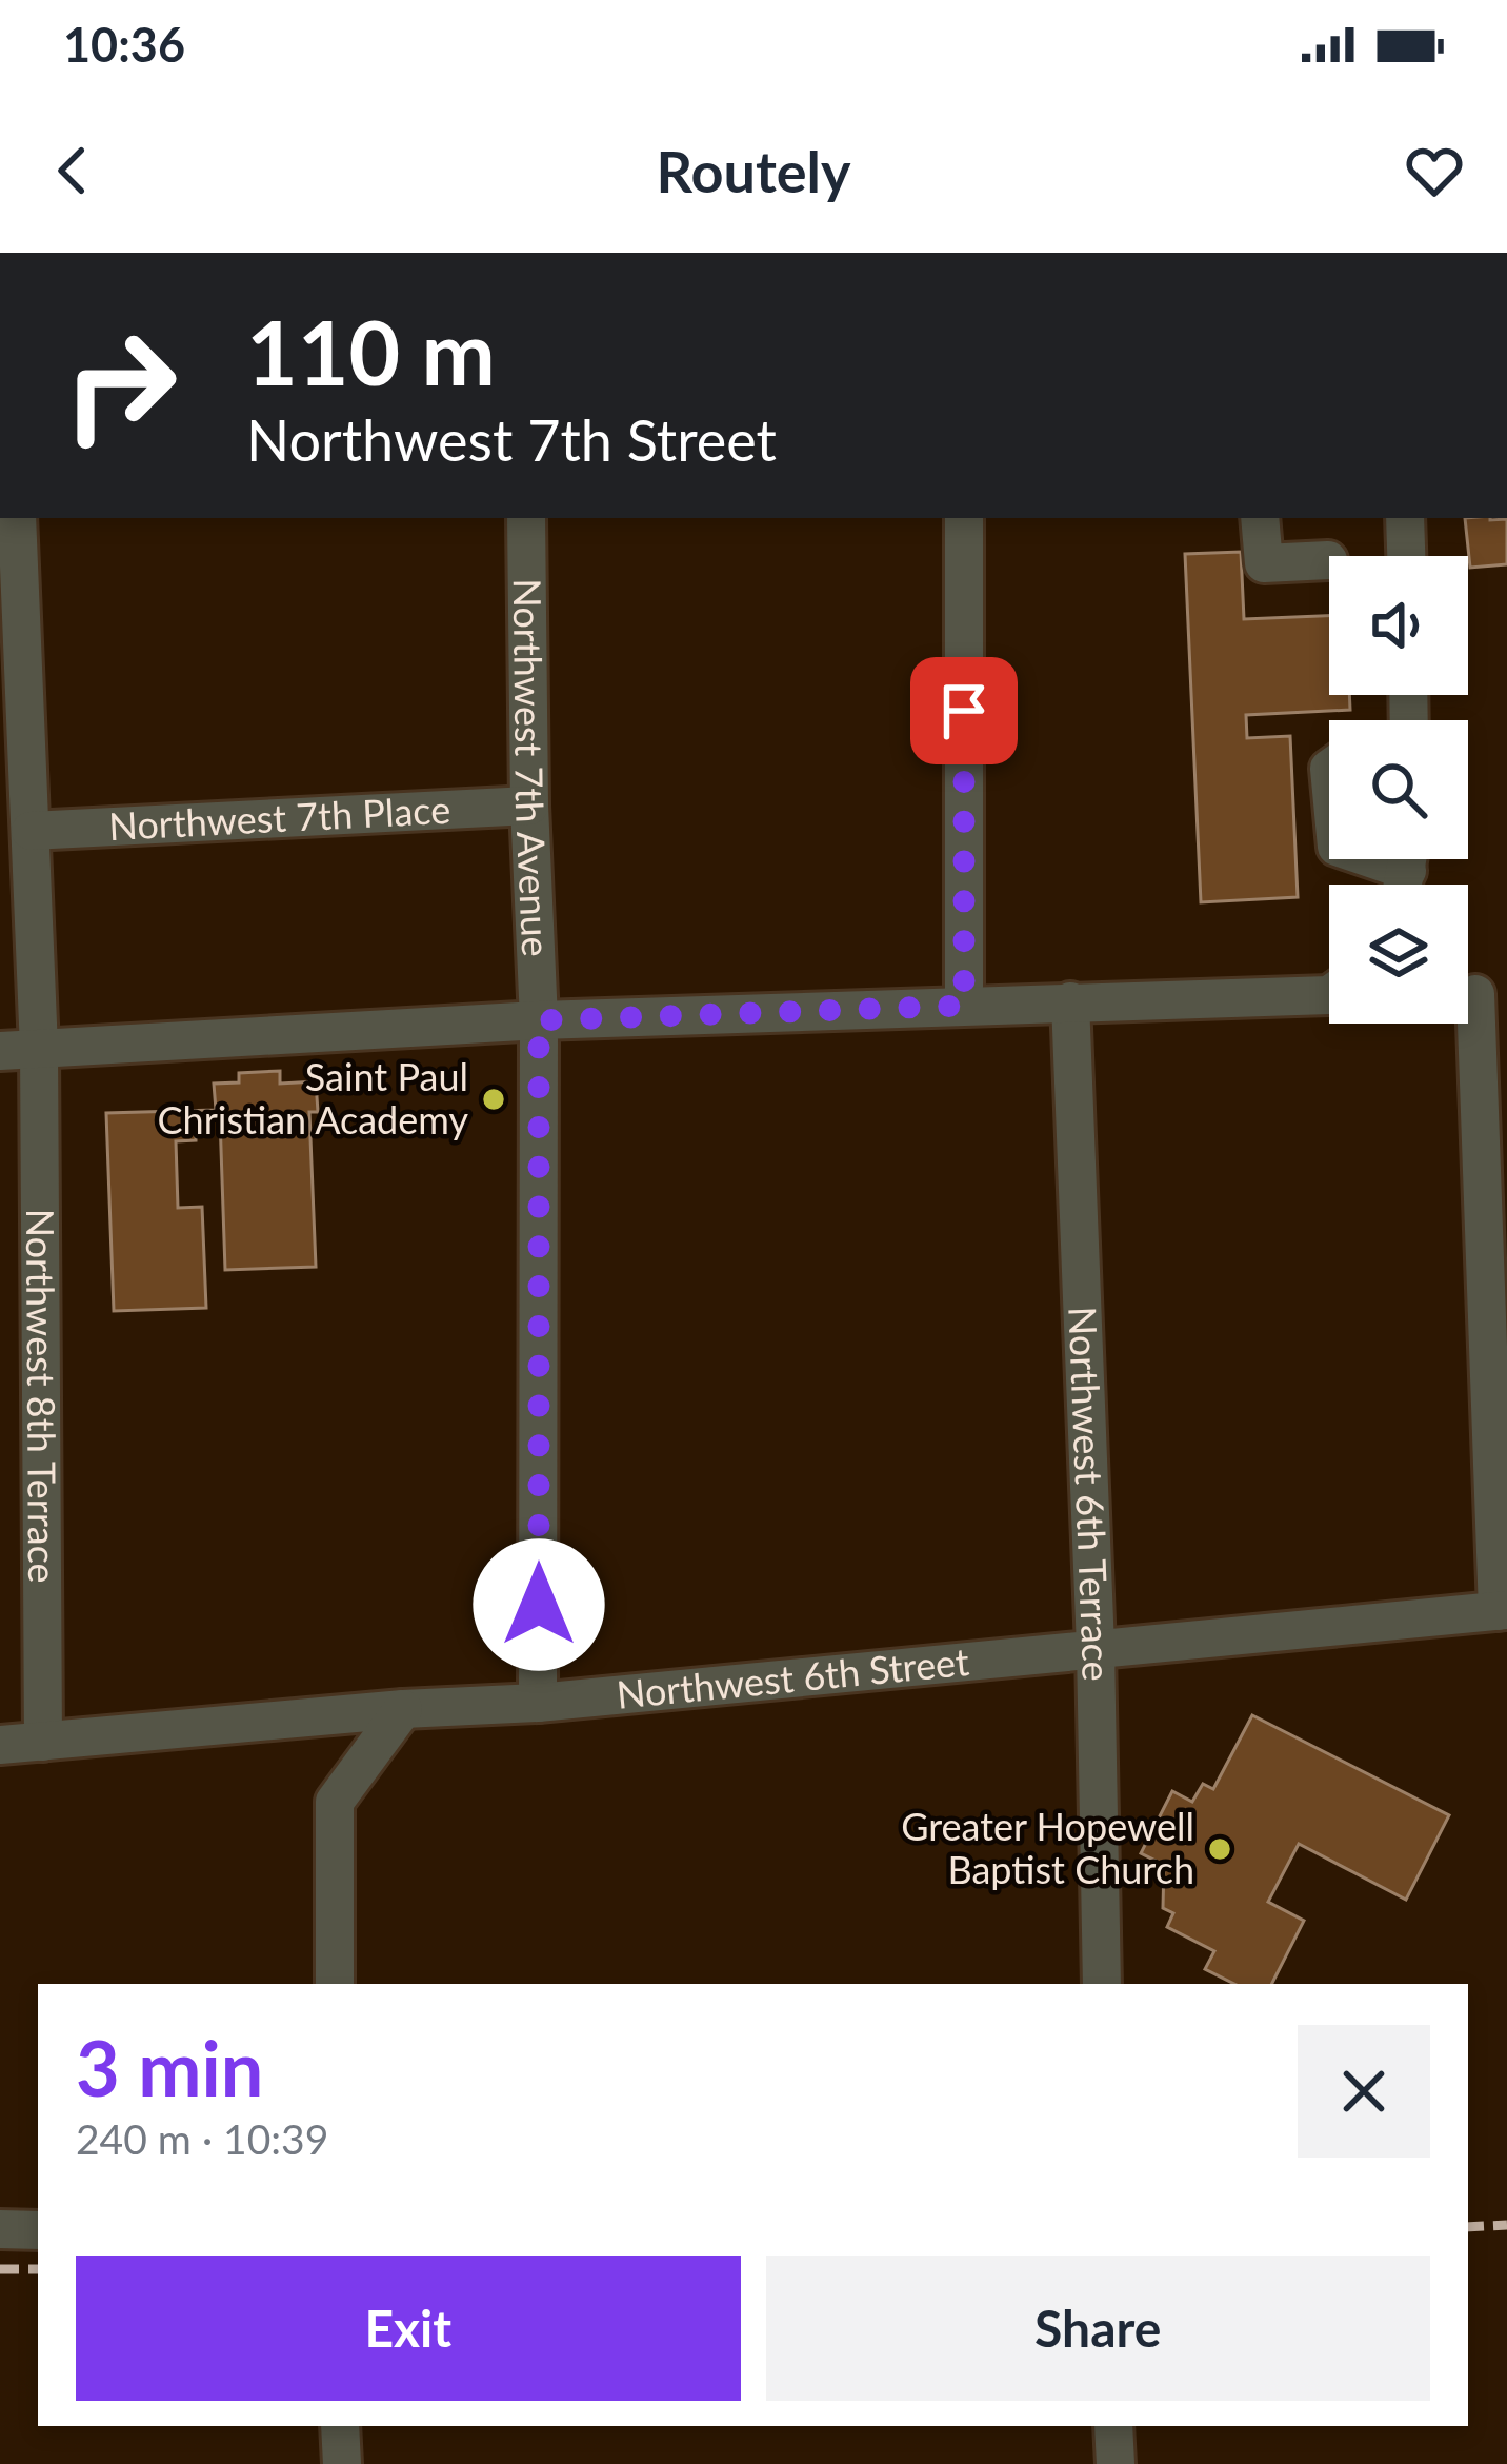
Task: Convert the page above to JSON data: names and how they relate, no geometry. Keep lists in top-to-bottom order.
{
  "streets": {
    "street": [
      "Northwest 7th Avenue",
      "Northwest 7th Place",
      "Northwest 8th Terrace",
      "Northwest 6th Terrace",
      "Northwest 6th Street"
    ]
  },
  "crossings": [
    ["Northwest 7th Avenue", "Northwest 7th Place"],
    ["Northwest 7th Avenue", "Northwest 6th Street"],
    ["Northwest 7th Place", "Northwest 8th Terrace"],
    ["Northwest 8th Terrace", "Northwest 6th Street"],
    ["Northwest 6th Terrace", "Northwest 6th Street"]
  ],
  "places": ["Saint Paul Christian Academy", "Greater Hopewell Baptist Church"],
  "page": {
    "status": "10:36",
    "header": "Routely",
    "turn": ["110 m", "Northwest 7th Street"],
    "heading": ["3 min", "240 m · 10:39"],
    "buttons": ["Exit", "Share"]
  }
}
